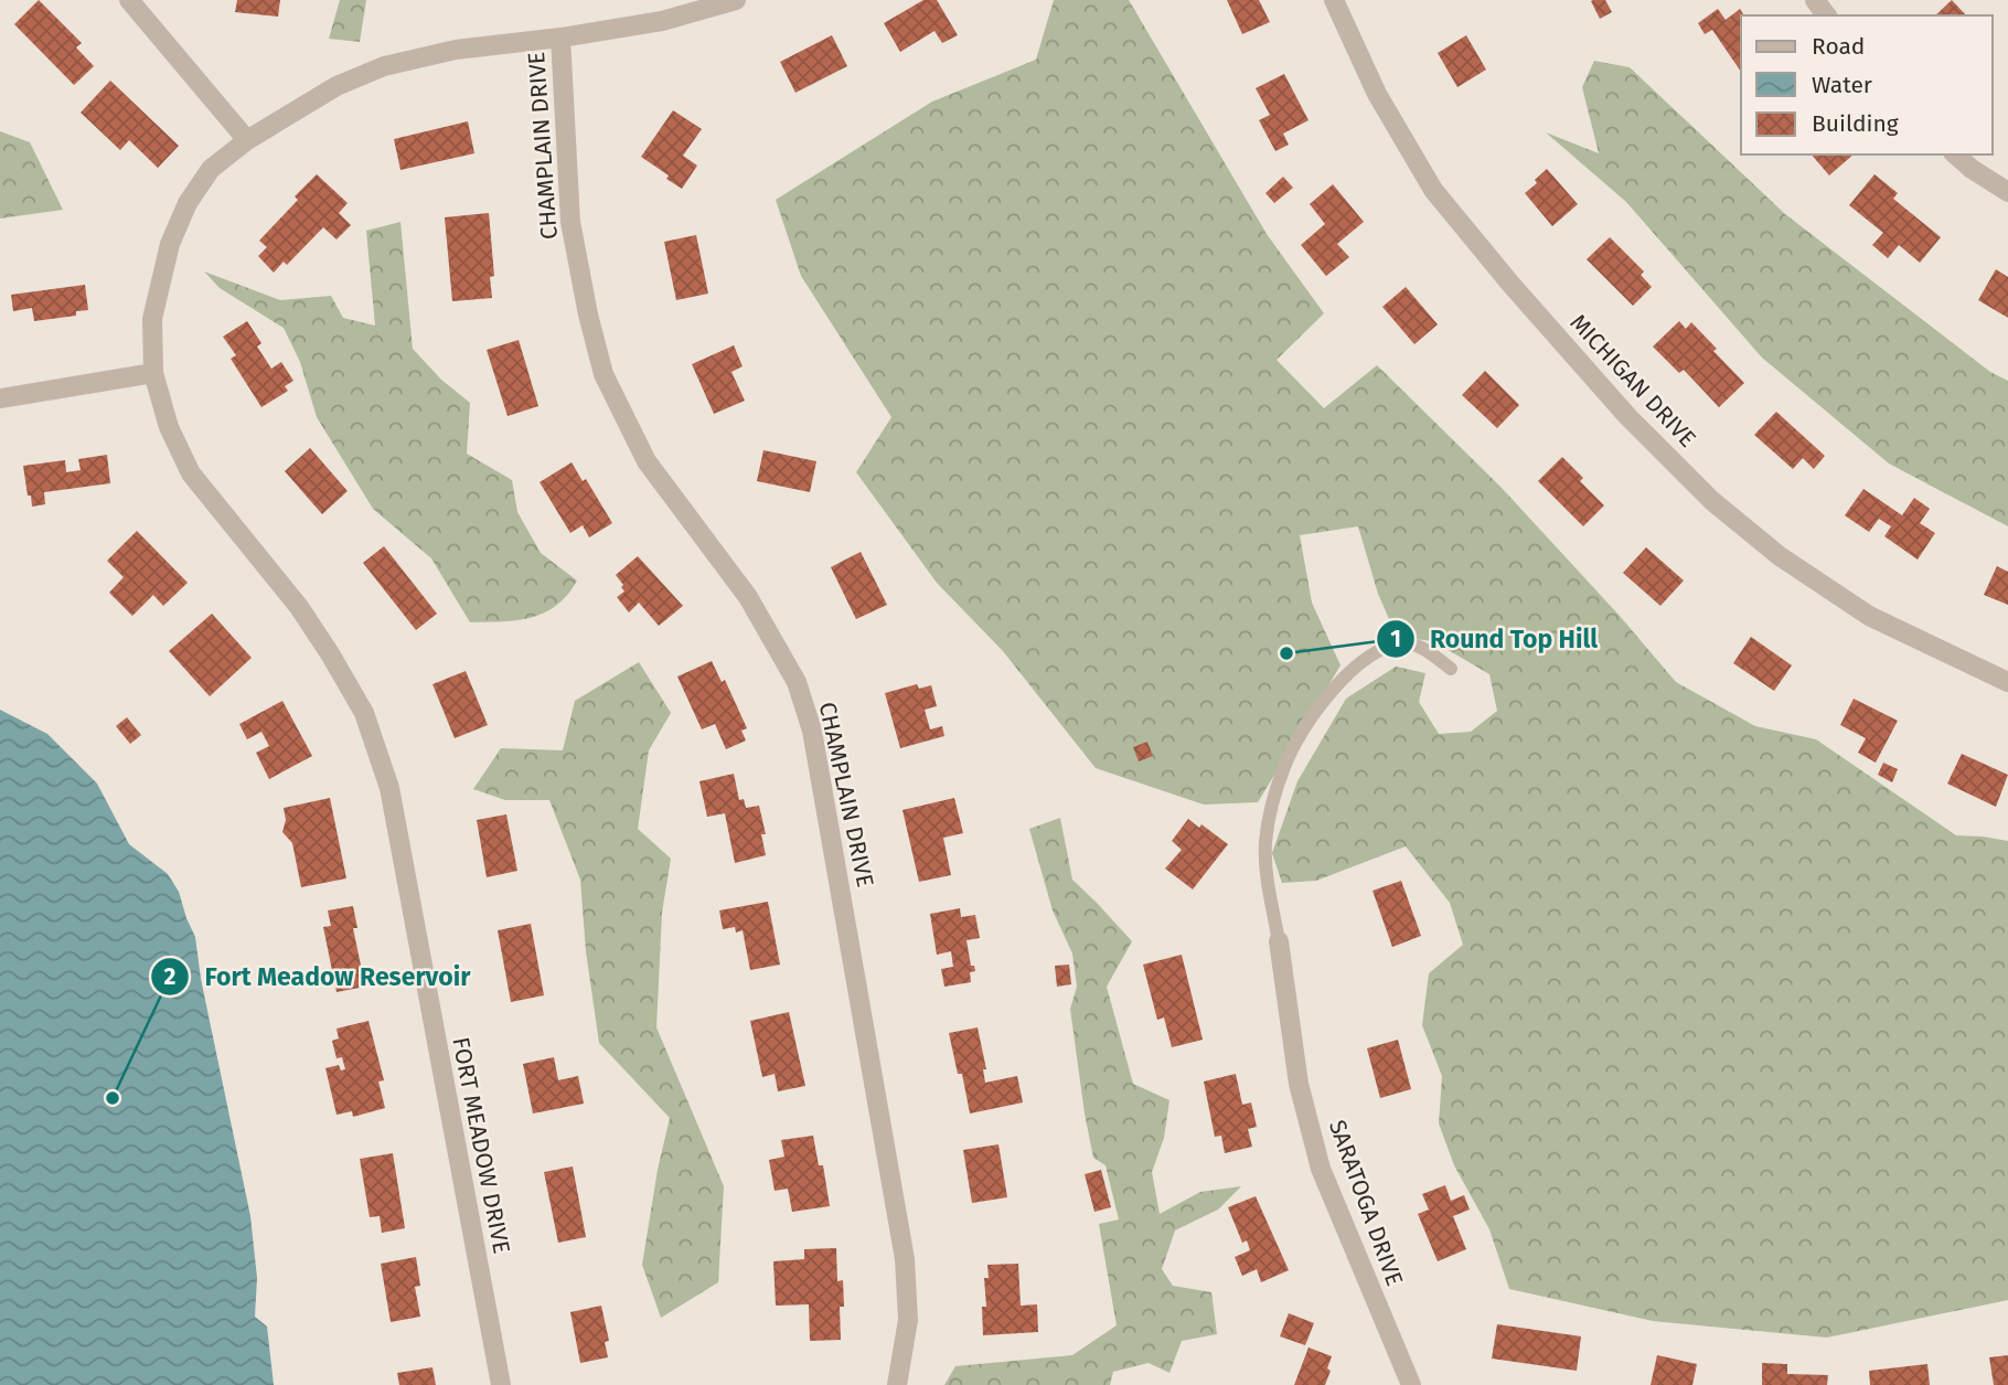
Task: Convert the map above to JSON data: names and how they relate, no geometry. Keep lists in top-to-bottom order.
{
  "streets": {
    "street": [
      "CHAMPLAIN DRIVE",
      "MICHIGAN DRIVE",
      "FORT MEADOW DRIVE",
      "SARATOGA DRIVE"
    ]
  },
  "crossings": [
    ["CHAMPLAIN DRIVE", "FORT MEADOW DRIVE"]
  ],
  "places": ["Round Top Hill", "Fort Meadow Reservoir"],
  "legend": ["Road", "Water", "Building"]
}
